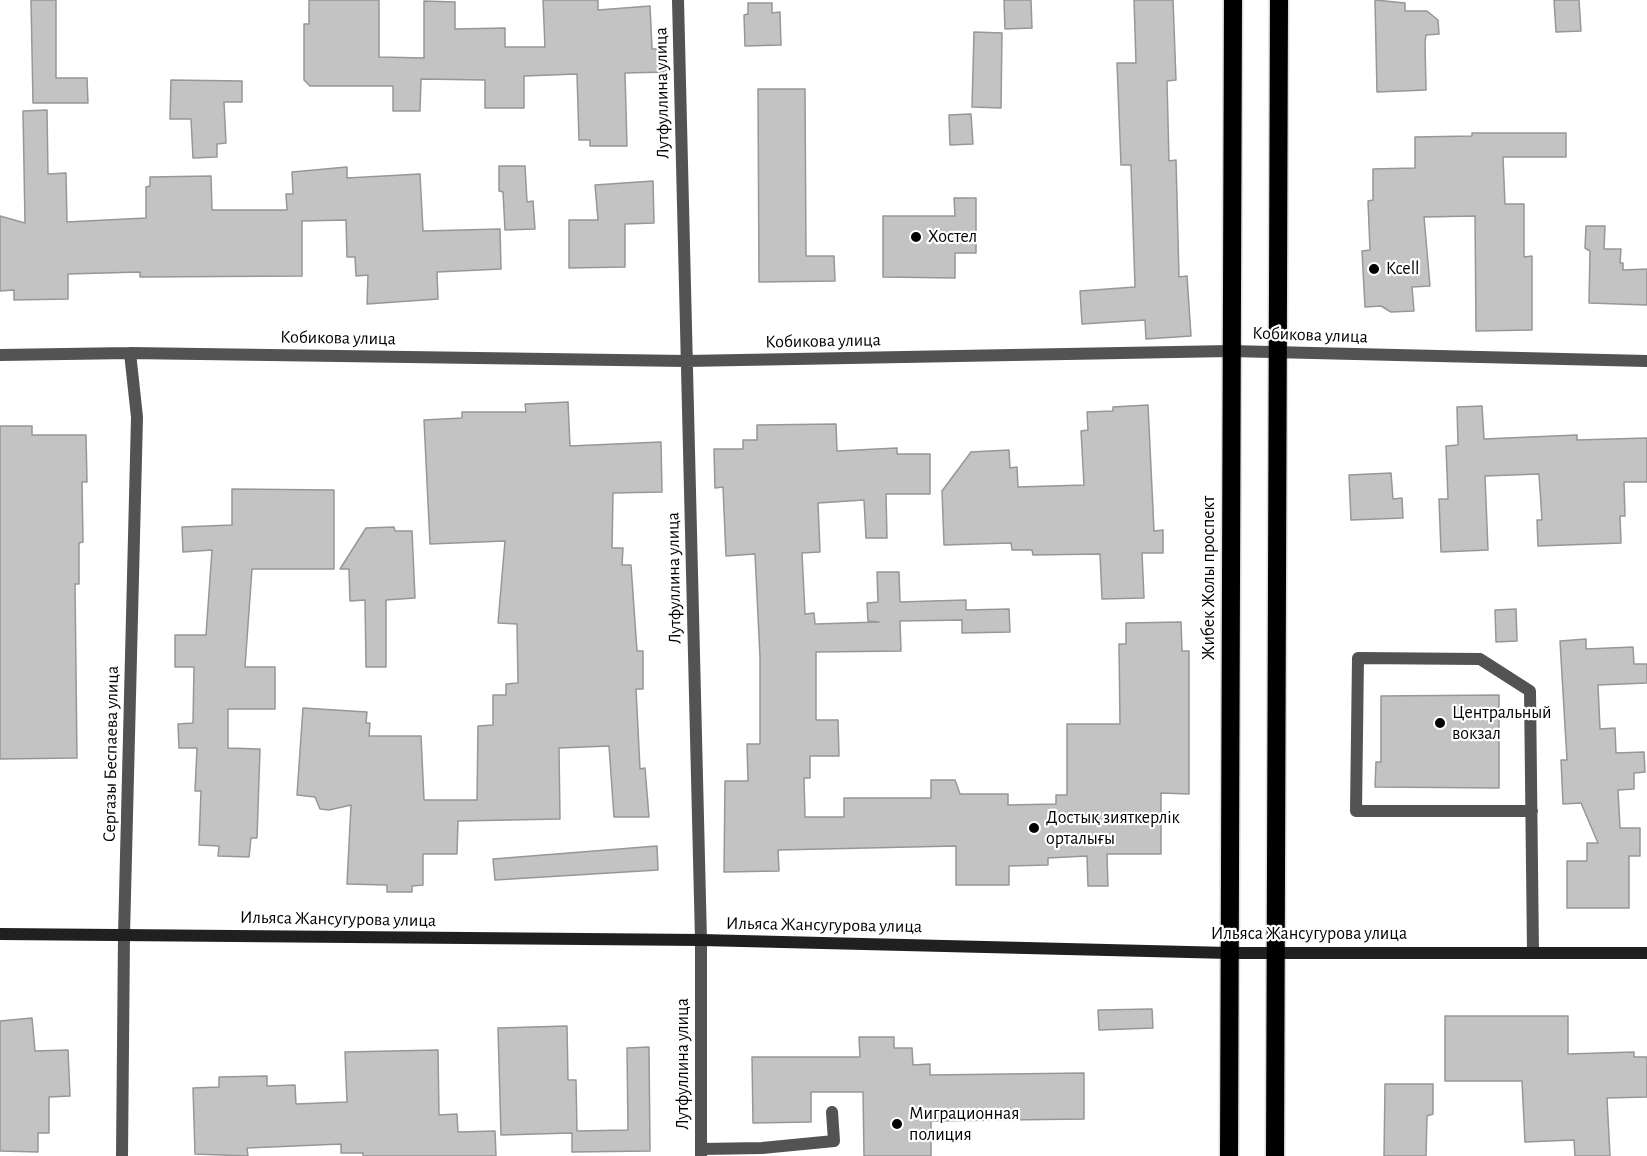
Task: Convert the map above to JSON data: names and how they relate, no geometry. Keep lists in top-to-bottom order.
{
  "streets": {
    "highway": ["Жибек Жолы проспект"],
    "main road": ["Ильяса Жансугурова улица"],
    "street": ["Лутфуллина улица", "Кобикова улица", "Сергазы Беспаева улица"]
  },
  "crossings": [
    ["Лутфуллина улица", "Кобикова улица"],
    ["Лутфуллина улица", "Ильяса Жансугурова улица"],
    ["Кобикова улица", "Жибек Жолы проспект"],
    ["Кобикова улица", "Сергазы Беспаева улица"],
    ["Жибек Жолы проспект", "Ильяса Жансугурова улица"],
    ["Сергазы Беспаева улица", "Ильяса Жансугурова улица"]
  ],
  "places": [
    "Хостел",
    "Kcell",
    "Центральный вокзал",
    "Достық зияткерлік орталығы",
    "Миграционная полиция"
  ]
}
